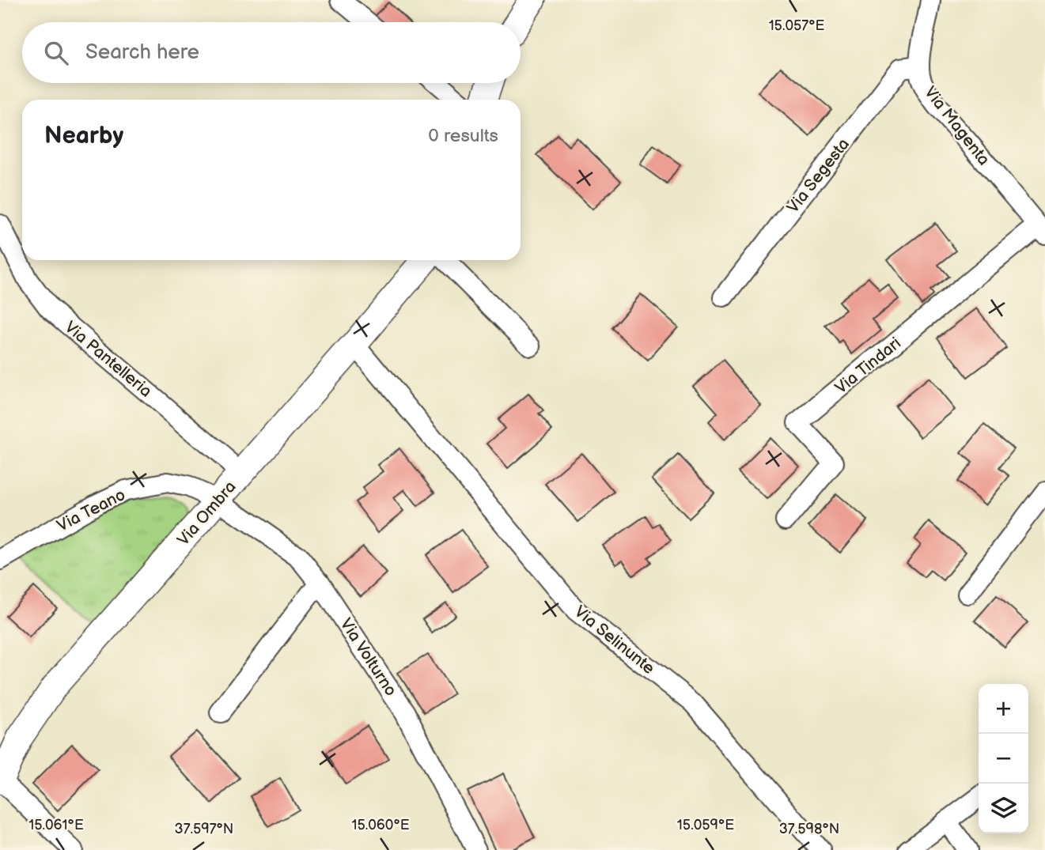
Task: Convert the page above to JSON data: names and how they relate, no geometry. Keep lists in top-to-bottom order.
{
  "streets": {
    "main road": ["Via Ombra"],
    "street": [
      "Via Magenta",
      "Via Segesta",
      "Via Pantelleria",
      "Via Tindari",
      "Via Teano",
      "Via Selinunte",
      "Via Volturno"
    ]
  },
  "crossings": [
    ["Via Magenta", "Via Segesta"],
    ["Via Magenta", "Via Tindari"],
    ["Via Pantelleria", "Via Ombra"],
    ["Via Teano", "Via Ombra"],
    ["Via Teano", "Via Volturno"],
    ["Via Ombra", "Via Selinunte"],
    ["Via Ombra", "Via Volturno"]
  ],
  "page": {
    "search": "Search here",
    "heading": ["Nearby", "0 results"],
    "map_buttons": ["+", "−"]
  },
  "coordinates": [
    "15.057°E",
    "15.061°E",
    "15.060°E",
    "15.059°E",
    "37.597°N",
    "37.598°N"
  ]
}
